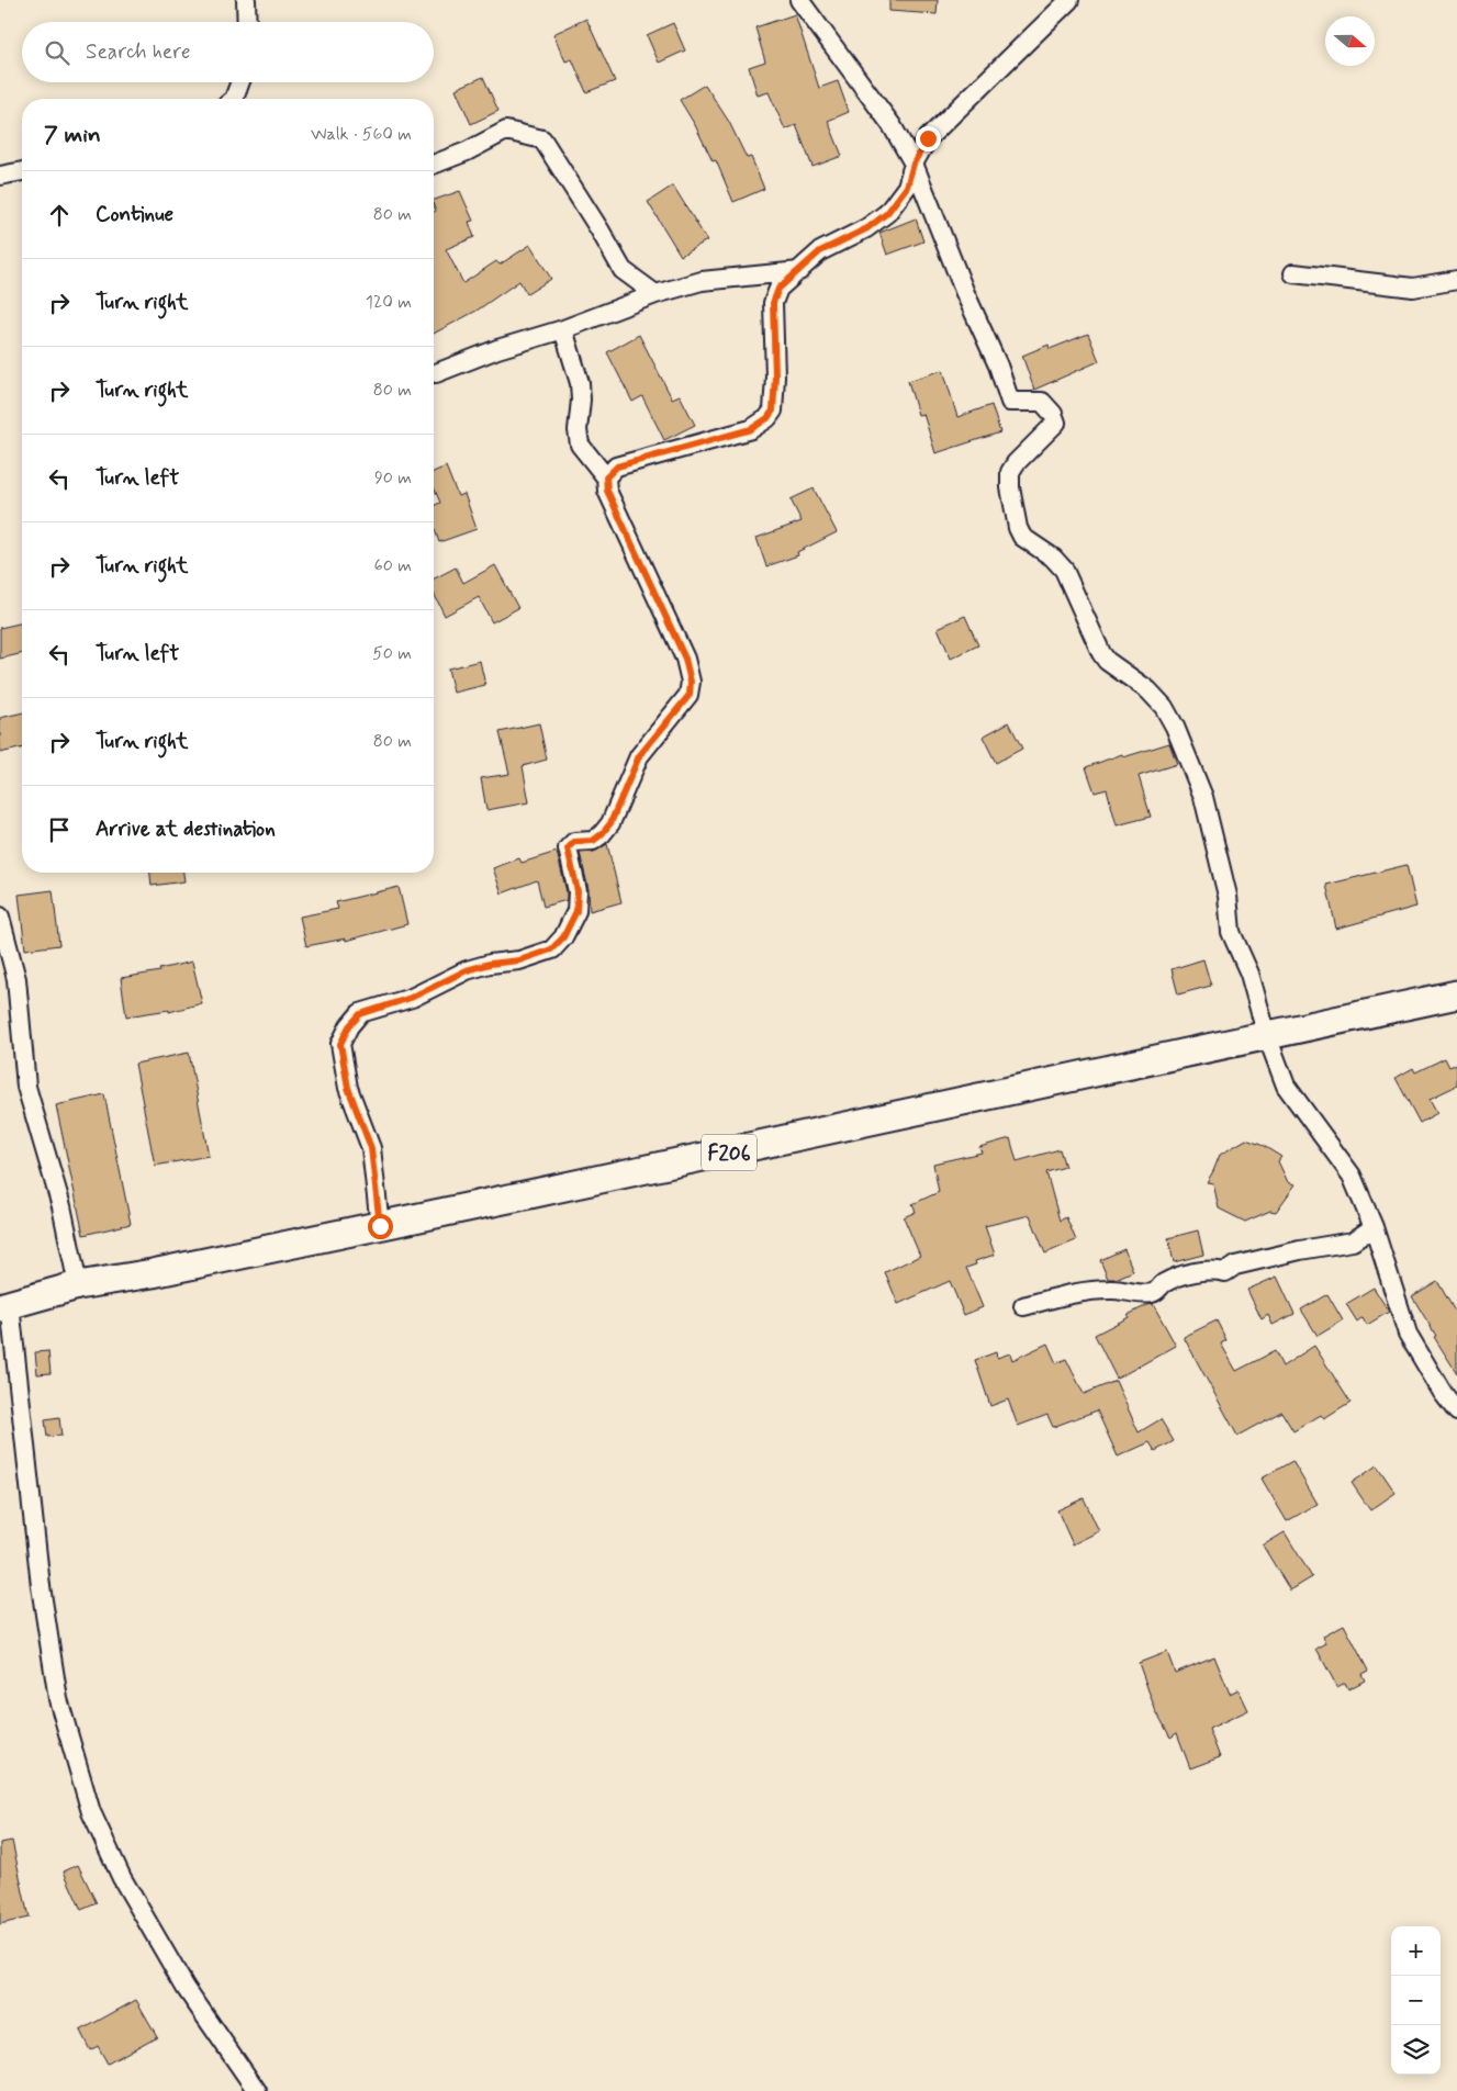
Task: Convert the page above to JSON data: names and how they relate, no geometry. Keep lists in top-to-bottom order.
{
  "streets": {
    "main road": ["F206"]
  },
  "north": "right",
  "page": {
    "search": "Search here",
    "heading": ["7 min", "Walk · 560 m"],
    "list": [
      ["Continue", "80 m"],
      ["Turn right", "120 m"],
      ["Turn right", "80 m"],
      ["Turn left", "90 m"],
      ["Turn right", "60 m"],
      ["Turn left", "50 m"],
      ["Turn right", "80 m"],
      "Arrive at destination"
    ],
    "map_buttons": ["+", "−"]
  }
}
